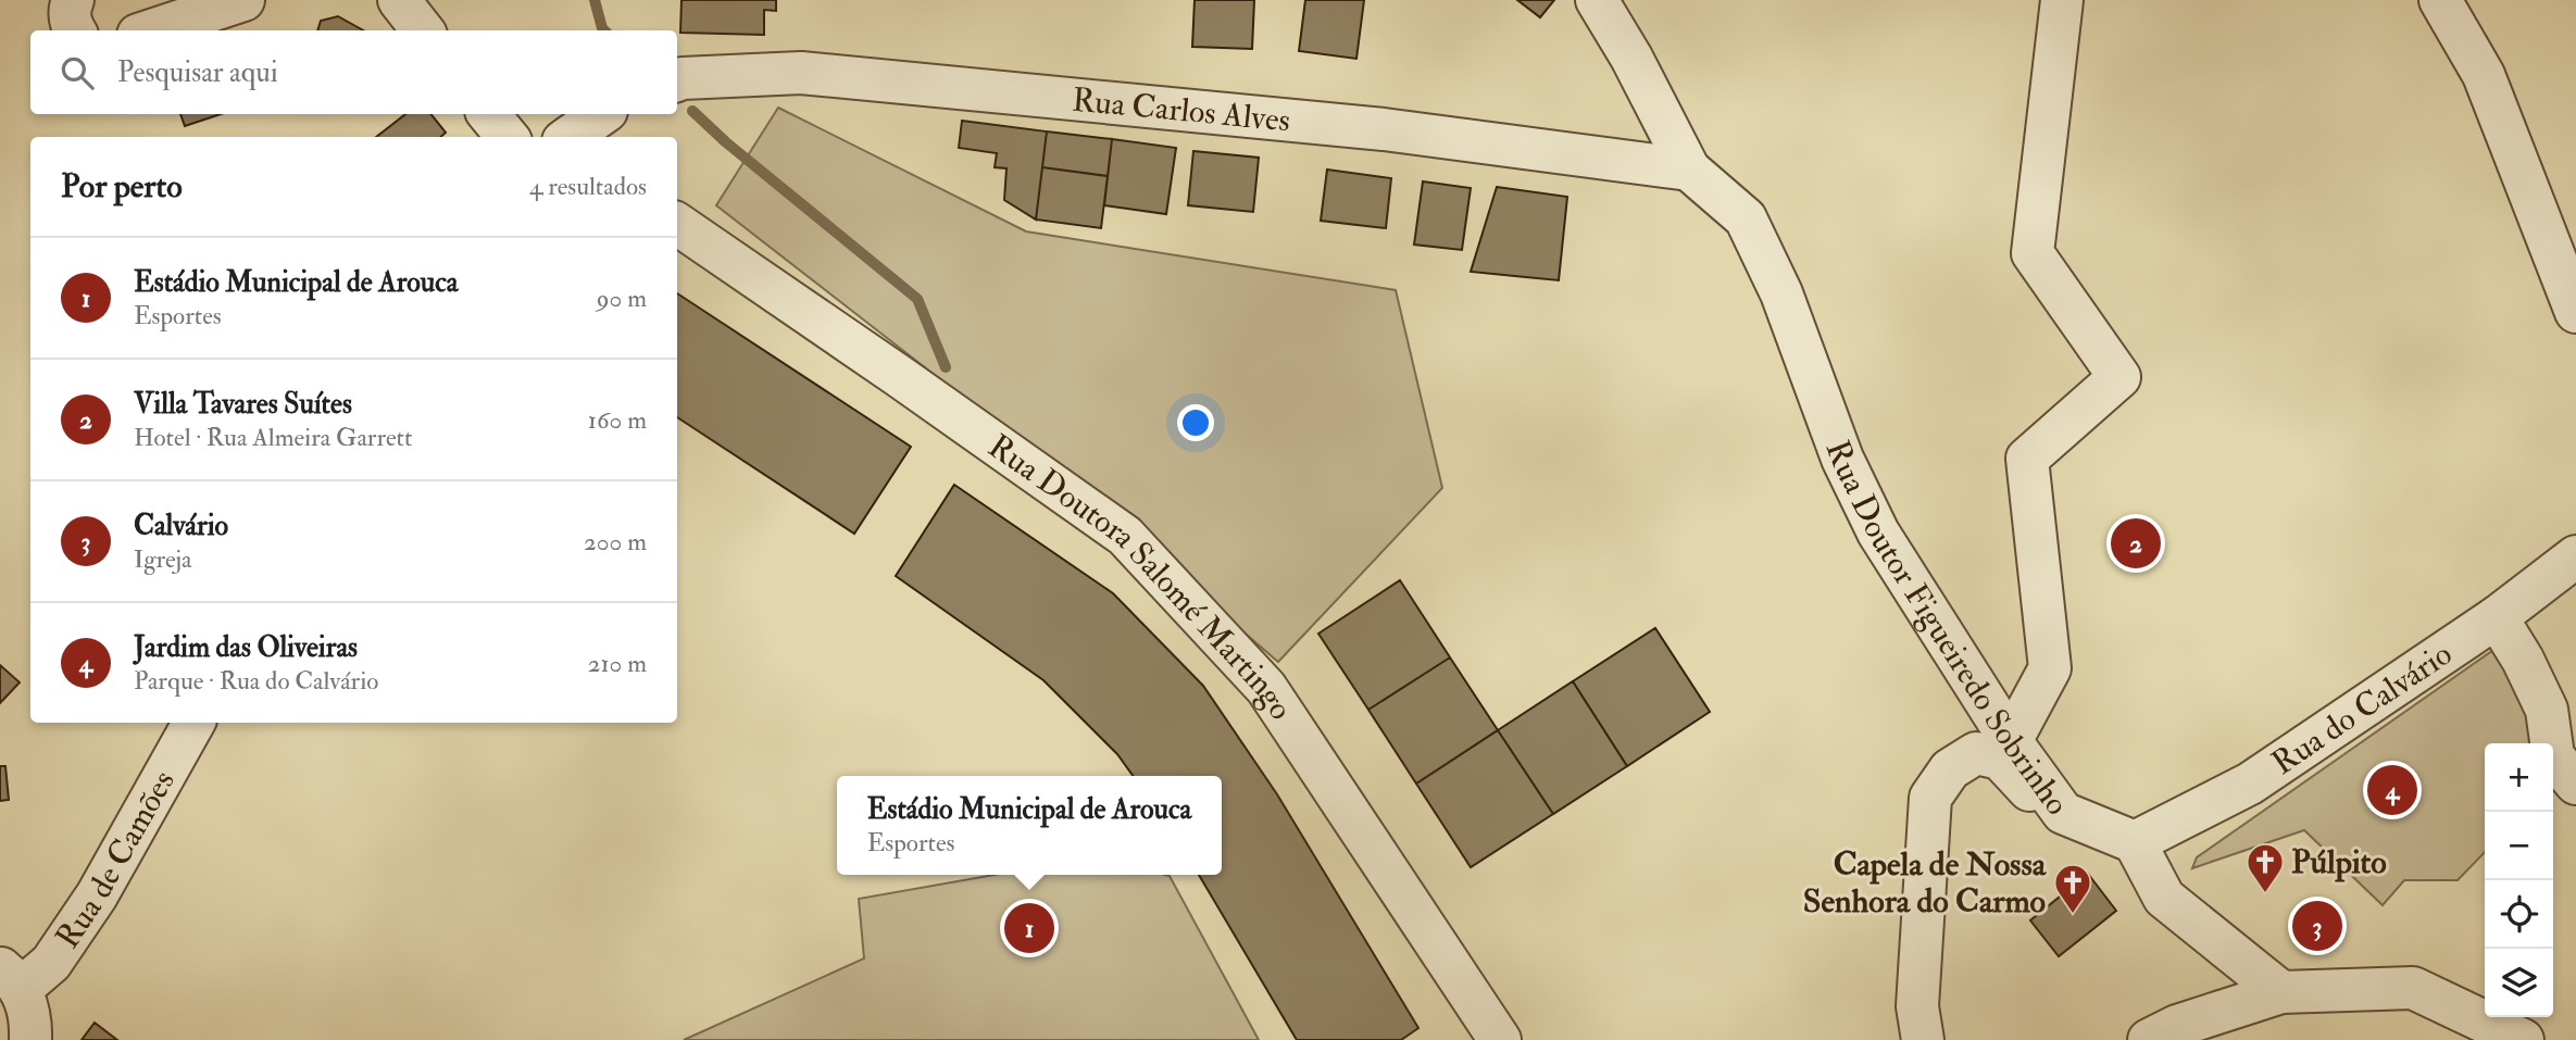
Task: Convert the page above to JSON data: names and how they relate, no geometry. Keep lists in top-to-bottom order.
{
  "streets": {
    "street": [
      "Rua Carlos Alves",
      "Rua Doutora Salomé Martingo",
      "Rua Doutor Figueiredo Sobrinho",
      "Rua do Calvário",
      "Rua de Camões"
    ]
  },
  "crossings": [
    ["Rua Carlos Alves", "Rua Doutor Figueiredo Sobrinho"],
    ["Rua Doutor Figueiredo Sobrinho", "Rua do Calvário"]
  ],
  "places": {
    "church": ["Púlpito", "Capela de Nossa Senhora do Carmo"]
  },
  "page": {
    "search": "Pesquisar aqui",
    "heading": ["Por perto", "4 resultados"],
    "list": [
      {
        "mark": "1",
        "name": "Estádio Municipal de Arouca",
        "note": "Esportes",
        "value": "90 m"
      },
      {
        "mark": "2",
        "name": "Villa Tavares Suítes",
        "note": "Hotel · Rua Almeira Garrett",
        "value": "160 m"
      },
      {
        "mark": "3",
        "name": "Calvário",
        "note": "Igreja",
        "value": "200 m"
      },
      {
        "mark": "4",
        "name": "Jardim das Oliveiras",
        "note": "Parque · Rua do Calvário",
        "value": "210 m"
      }
    ],
    "pins": [
      "2",
      "4",
      "3",
      "1"
    ],
    "map_buttons": ["+", "−"],
    "popup": ["Estádio Municipal de Arouca", "Esportes"]
  }
}
